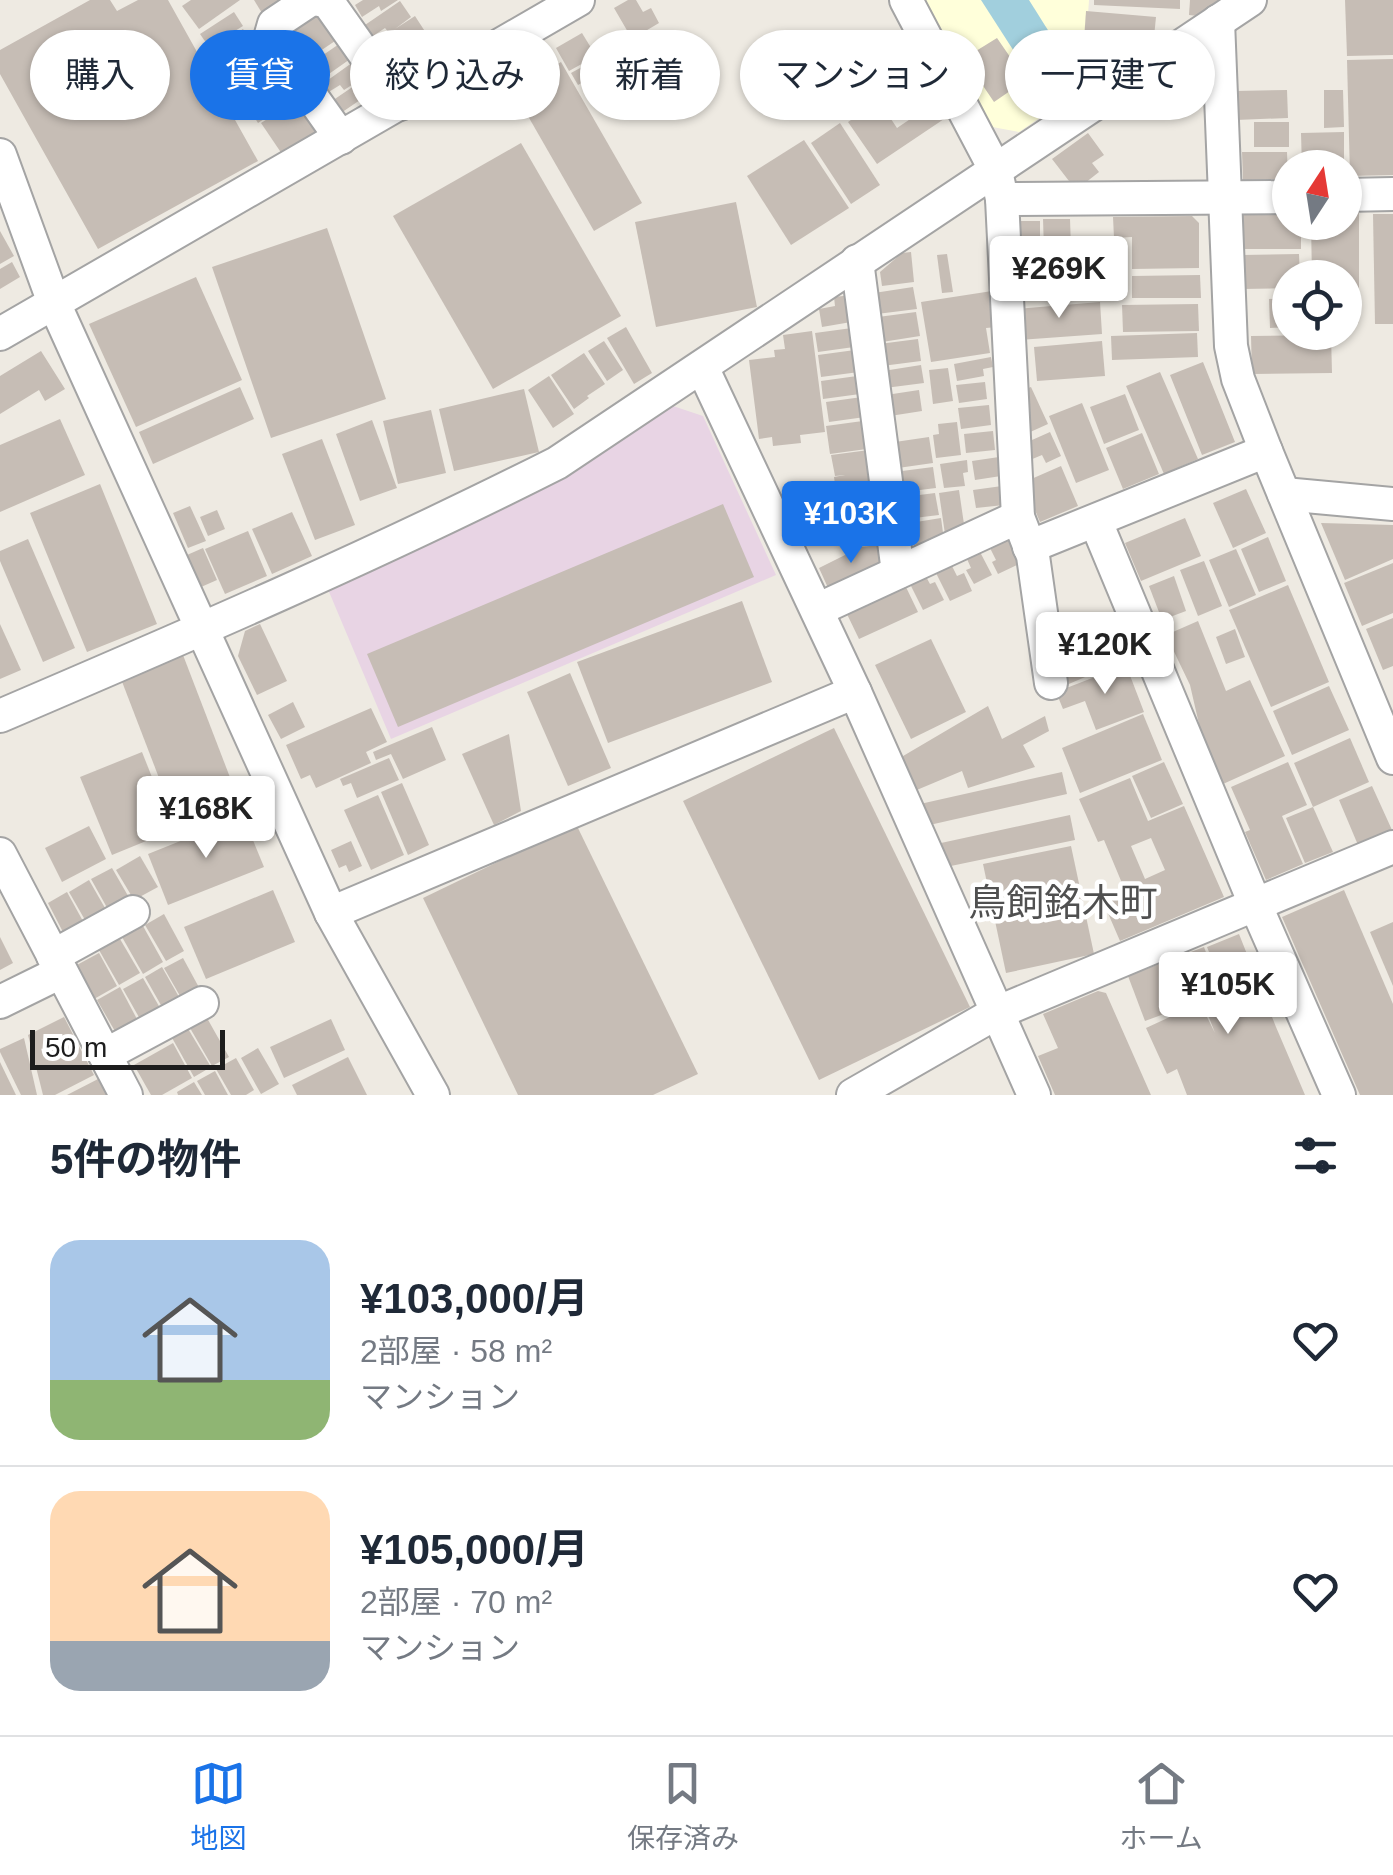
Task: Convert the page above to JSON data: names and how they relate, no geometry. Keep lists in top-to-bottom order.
{
  "districts": ["鳥飼銘木町"],
  "scale_bar": "50 m",
  "north": "top",
  "page": {
    "chip": [
      "購入",
      "賃貸",
      "絞り込み",
      "新着",
      "マンション",
      "一戸建て"
    ],
    "price": [
      "¥269K",
      "¥103K",
      "¥120K",
      "¥168K",
      "¥105K"
    ],
    "scale": "50 m",
    "heading": "5件の物件",
    "list": [
      {
        "name": "¥103,000/月",
        "note": "2部屋 · 58 m² · マンション"
      },
      {
        "name": "¥105,000/月",
        "note": "2部屋 · 70 m² · マンション"
      }
    ],
    "tabs": ["地図", "保存済み", "ホーム"]
  }
}
